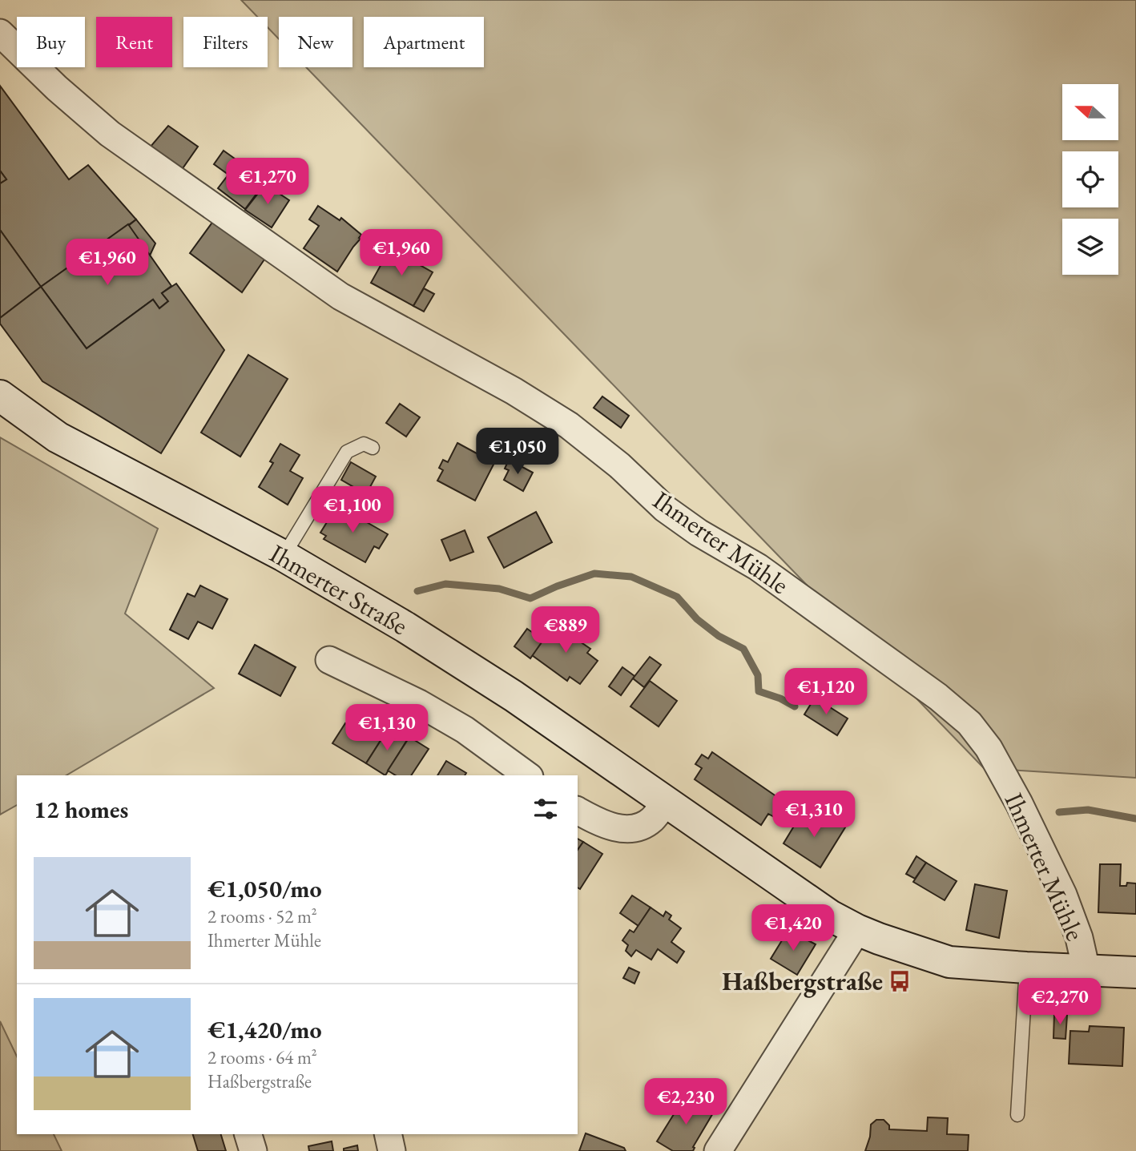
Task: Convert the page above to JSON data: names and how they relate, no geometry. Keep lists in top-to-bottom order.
{
  "streets": {
    "main road": ["Ihmerter Straße"],
    "street": ["Ihmerter Mühle"]
  },
  "crossings": [
    ["Ihmerter Mühle", "Ihmerter Straße"]
  ],
  "places": {
    "bus stop": ["Haßbergstraße"]
  },
  "north": "left",
  "page": {
    "chip": [
      "Buy",
      "Rent",
      "Filters",
      "New",
      "Apartment"
    ],
    "price": [
      "€1,270",
      "€1,960",
      "€1,960",
      "€1,050",
      "€1,100",
      "€889",
      "€1,120",
      "€1,130",
      "€1,310",
      "€1,420",
      "€2,270",
      "€2,230"
    ],
    "heading": "12 homes",
    "list": [
      {
        "name": "€1,050/mo",
        "note": "2 rooms · 52 m² · Ihmerter Mühle"
      },
      {
        "name": "€1,420/mo",
        "note": "2 rooms · 64 m² · Haßbergstraße"
      }
    ]
  }
}
